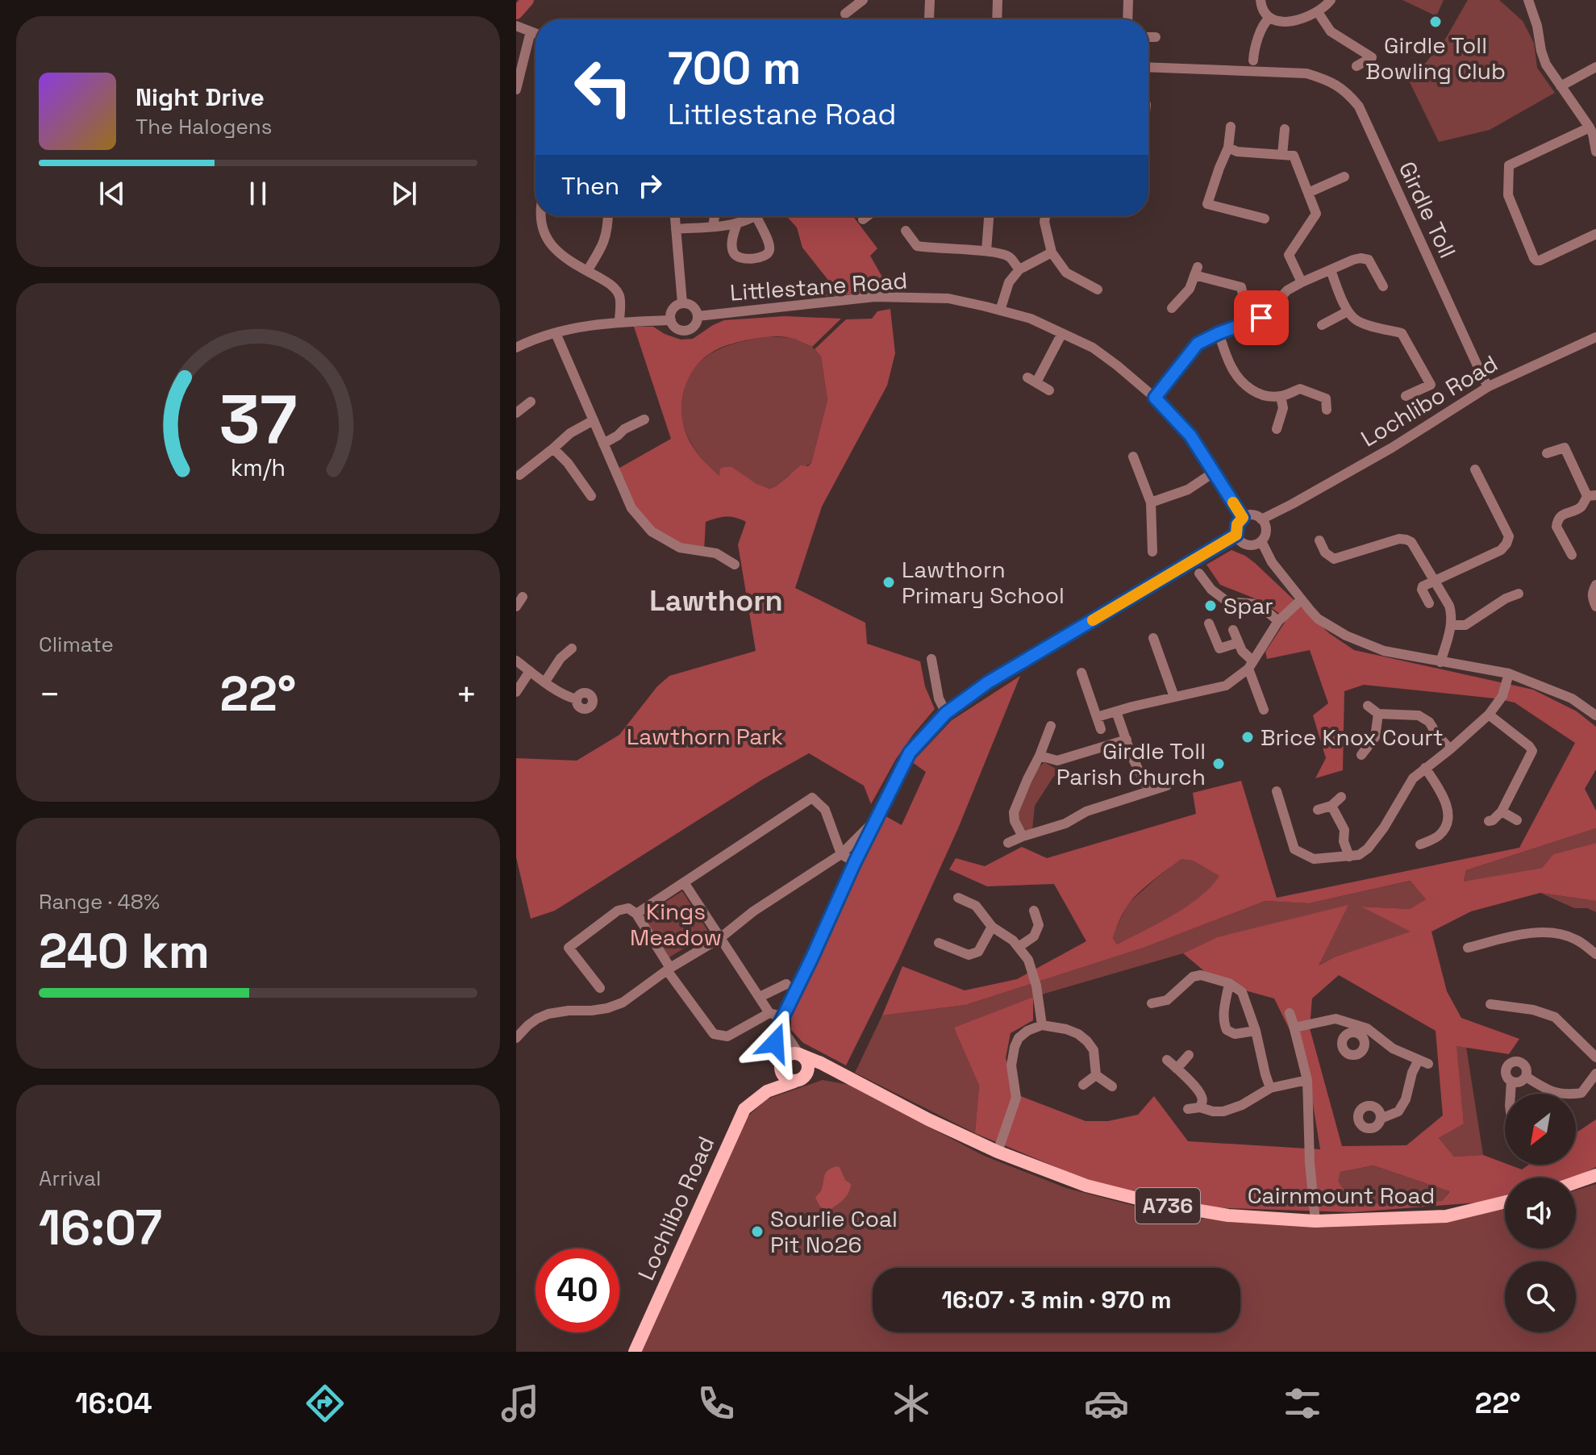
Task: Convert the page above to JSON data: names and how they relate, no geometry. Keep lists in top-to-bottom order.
{
  "streets": {
    "main road": ["Lochlibo Road", "Cairnmount Road", "A736"],
    "street": ["Girdle Toll", "Littlestane Road"]
  },
  "crossings": [
    ["Girdle Toll", "Lochlibo Road"],
    ["Littlestane Road", "Lochlibo Road"],
    ["Lochlibo Road", "Cairnmount Road"]
  ],
  "districts": ["Lawthorn"],
  "parks": ["Lawthorn Park", "Kings Meadow"],
  "places": [
    "Girdle Toll Bowling Club",
    "Lawthorn Primary School",
    "Spar",
    "Brice Knox Court",
    "Girdle Toll Parish Church",
    "Sourlie Coal Pit No26"
  ],
  "north": "bottom left",
  "page": {
    "turn": ["700 m", "Littlestane Road"],
    "song": ["Night Drive", "The Halogens"],
    "then": "Then",
    "tile": [
      "Climate",
      ["Range · 48%", "240 km"],
      ["Arrival", "16:07"]
    ],
    "heat": ["−", "22°", "+"],
    "limit": "40",
    "trip": "16:07 · 3 min · 970 m",
    "tabs": ["16:04", "22°"],
    "gauge": ["37", "km/h"]
  }
}
